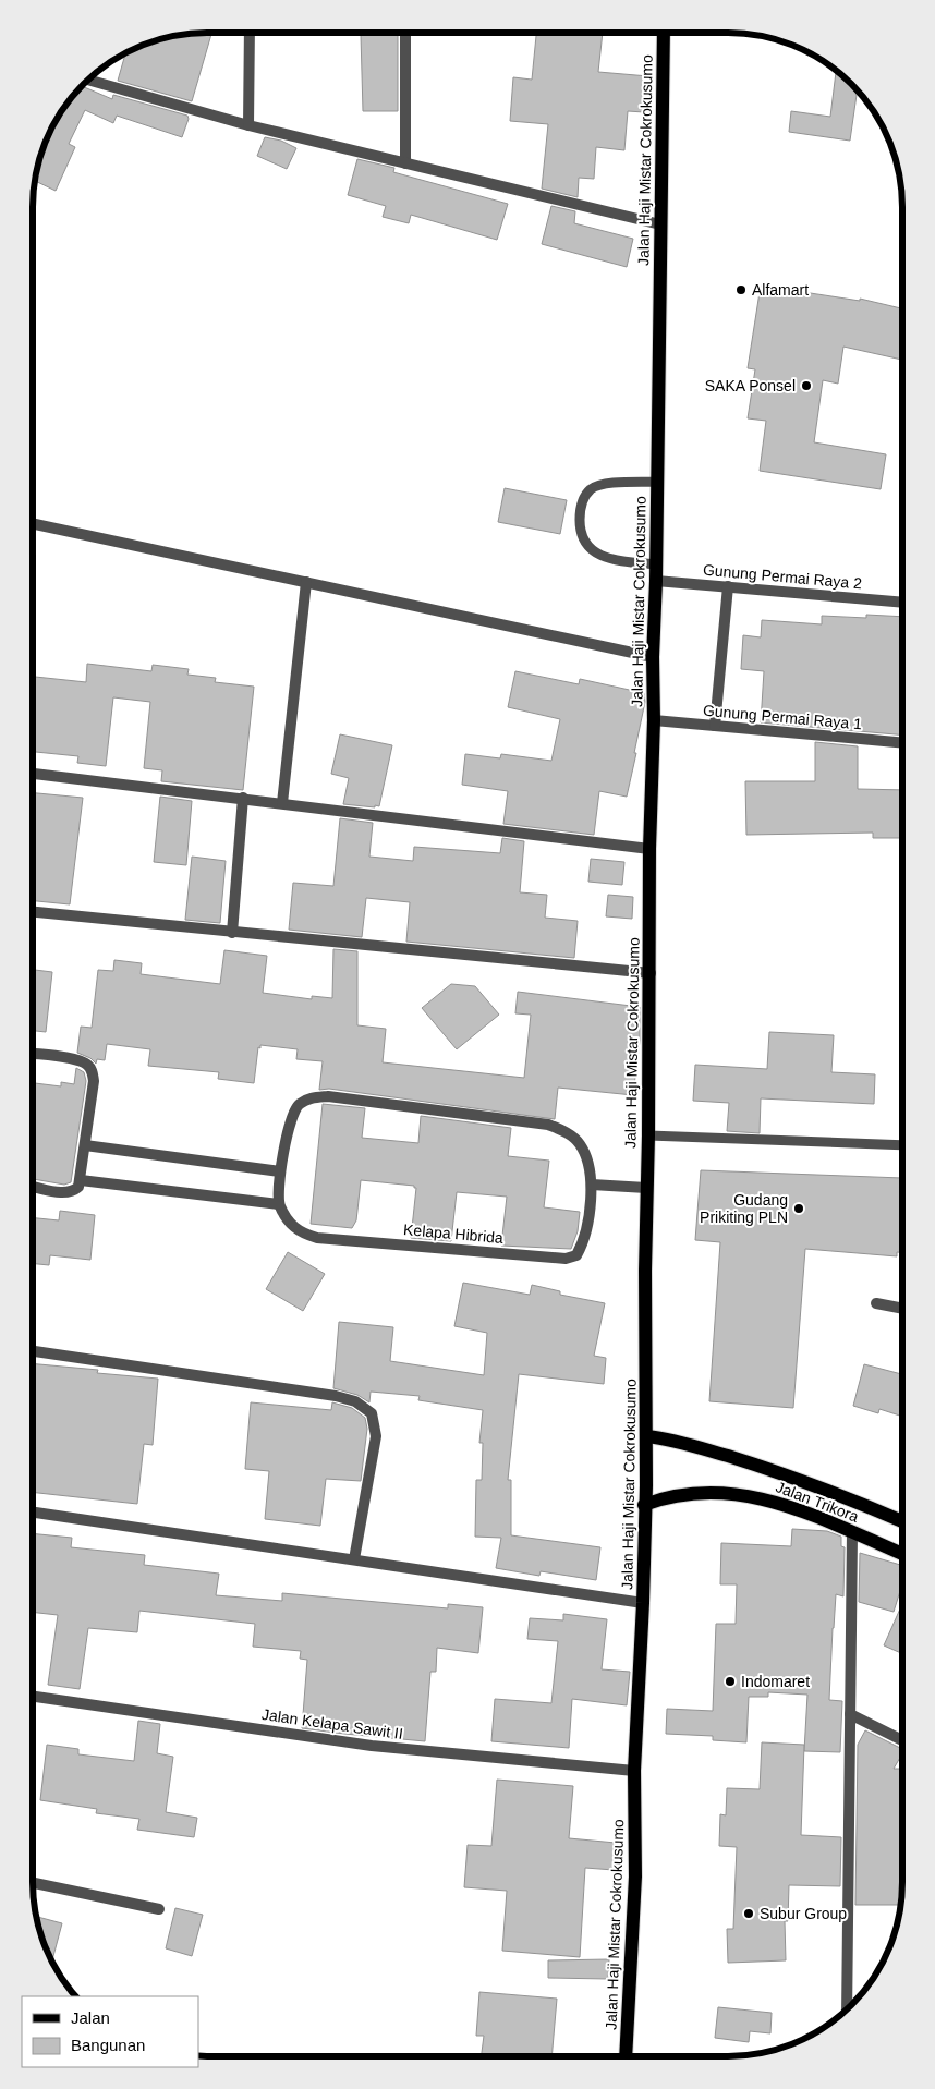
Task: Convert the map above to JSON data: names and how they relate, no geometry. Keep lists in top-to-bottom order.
{
  "streets": {
    "main road": ["Jalan Haji Mistar Cokrokusumo", "Jalan Trikora"],
    "street": [
      "Gunung Permai Raya 2",
      "Gunung Permai Raya 1",
      "Kelapa Hibrida",
      "Jalan Kelapa Sawit II"
    ]
  },
  "crossings": [
    ["Jalan Haji Mistar Cokrokusumo", "Gunung Permai Raya 2"],
    ["Jalan Haji Mistar Cokrokusumo", "Gunung Permai Raya 1"],
    ["Jalan Haji Mistar Cokrokusumo", "Jalan Trikora"],
    ["Jalan Haji Mistar Cokrokusumo", "Jalan Kelapa Sawit II"]
  ],
  "places": [
    "Alfamart",
    "SAKA Ponsel",
    "Gudang Prikiting PLN",
    "Indomaret",
    "Subur Group"
  ],
  "legend": ["Jalan", "Bangunan"]
}
